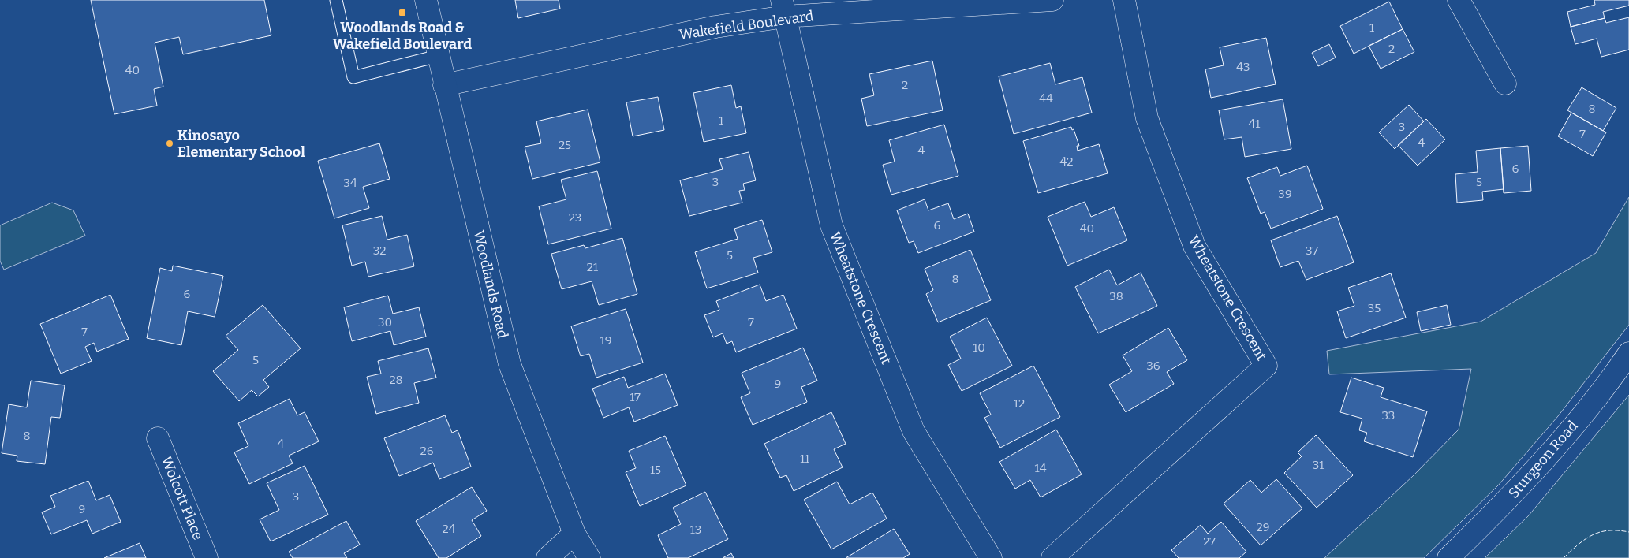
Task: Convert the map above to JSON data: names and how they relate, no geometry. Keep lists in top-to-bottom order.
{
  "streets": {
    "street": [
      "Wakefield Boulevard",
      "Woodlands Road",
      "Wheatstone Crescent",
      "Sturgeon Road",
      "Wolcott Place"
    ]
  },
  "crossings": [
    ["Wakefield Boulevard", "Woodlands Road"],
    ["Wakefield Boulevard", "Wheatstone Crescent"]
  ],
  "places": {
    "transit": ["Woodlands Road & Wakefield Boulevard"],
    "other": ["Kinosayo Elementary School"]
  },
  "house_numbers": [
    "1",
    "2",
    "43",
    "40",
    "2",
    "44",
    "8",
    "1",
    "41",
    "3",
    "7",
    "4",
    "25",
    "4",
    "42",
    "6",
    "3",
    "5",
    "34",
    "39",
    "23",
    "6",
    "40",
    "32",
    "37",
    "5",
    "21",
    "8",
    "6",
    "38",
    "35",
    "30",
    "7",
    "7",
    "19",
    "10",
    "5",
    "36",
    "28",
    "9",
    "17",
    "12",
    "33",
    "8",
    "4",
    "26",
    "11",
    "31",
    "14",
    "15",
    "3",
    "9",
    "29",
    "24",
    "13",
    "27"
  ]
}
